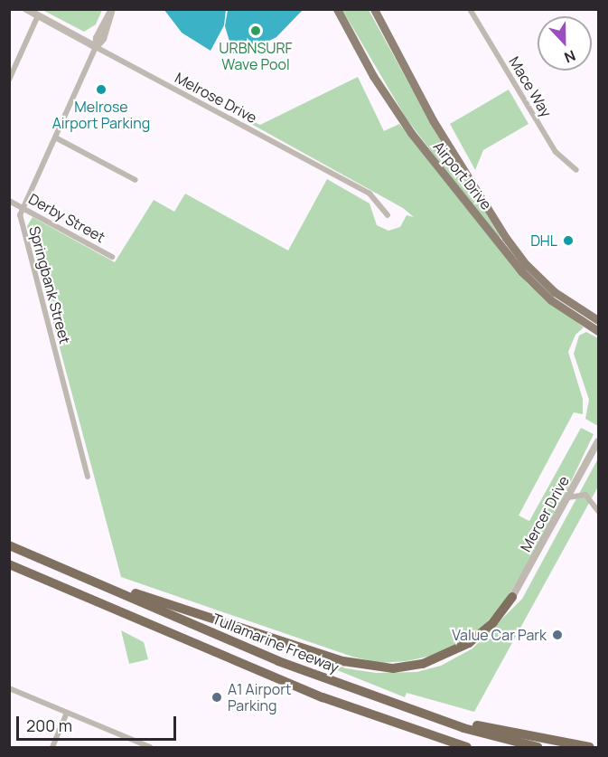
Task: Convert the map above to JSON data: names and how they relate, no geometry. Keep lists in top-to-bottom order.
{
  "streets": {
    "highway": ["Tullamarine Freeway"],
    "main road": ["Airport Drive"],
    "street": [
      "Mace Way",
      "Melrose Drive",
      "Derby Street",
      "Springbank Street",
      "Mercer Drive"
    ]
  },
  "crossings": [
    ["Melrose Drive", "Springbank Street"],
    ["Derby Street", "Springbank Street"]
  ],
  "places": [
    "URBNSURF Wave Pool",
    "Melrose Airport Parking",
    "DHL",
    "Value Car Park",
    "A1 Airport Parking"
  ],
  "scale_bar": "200 m",
  "north": "bottom"
}
